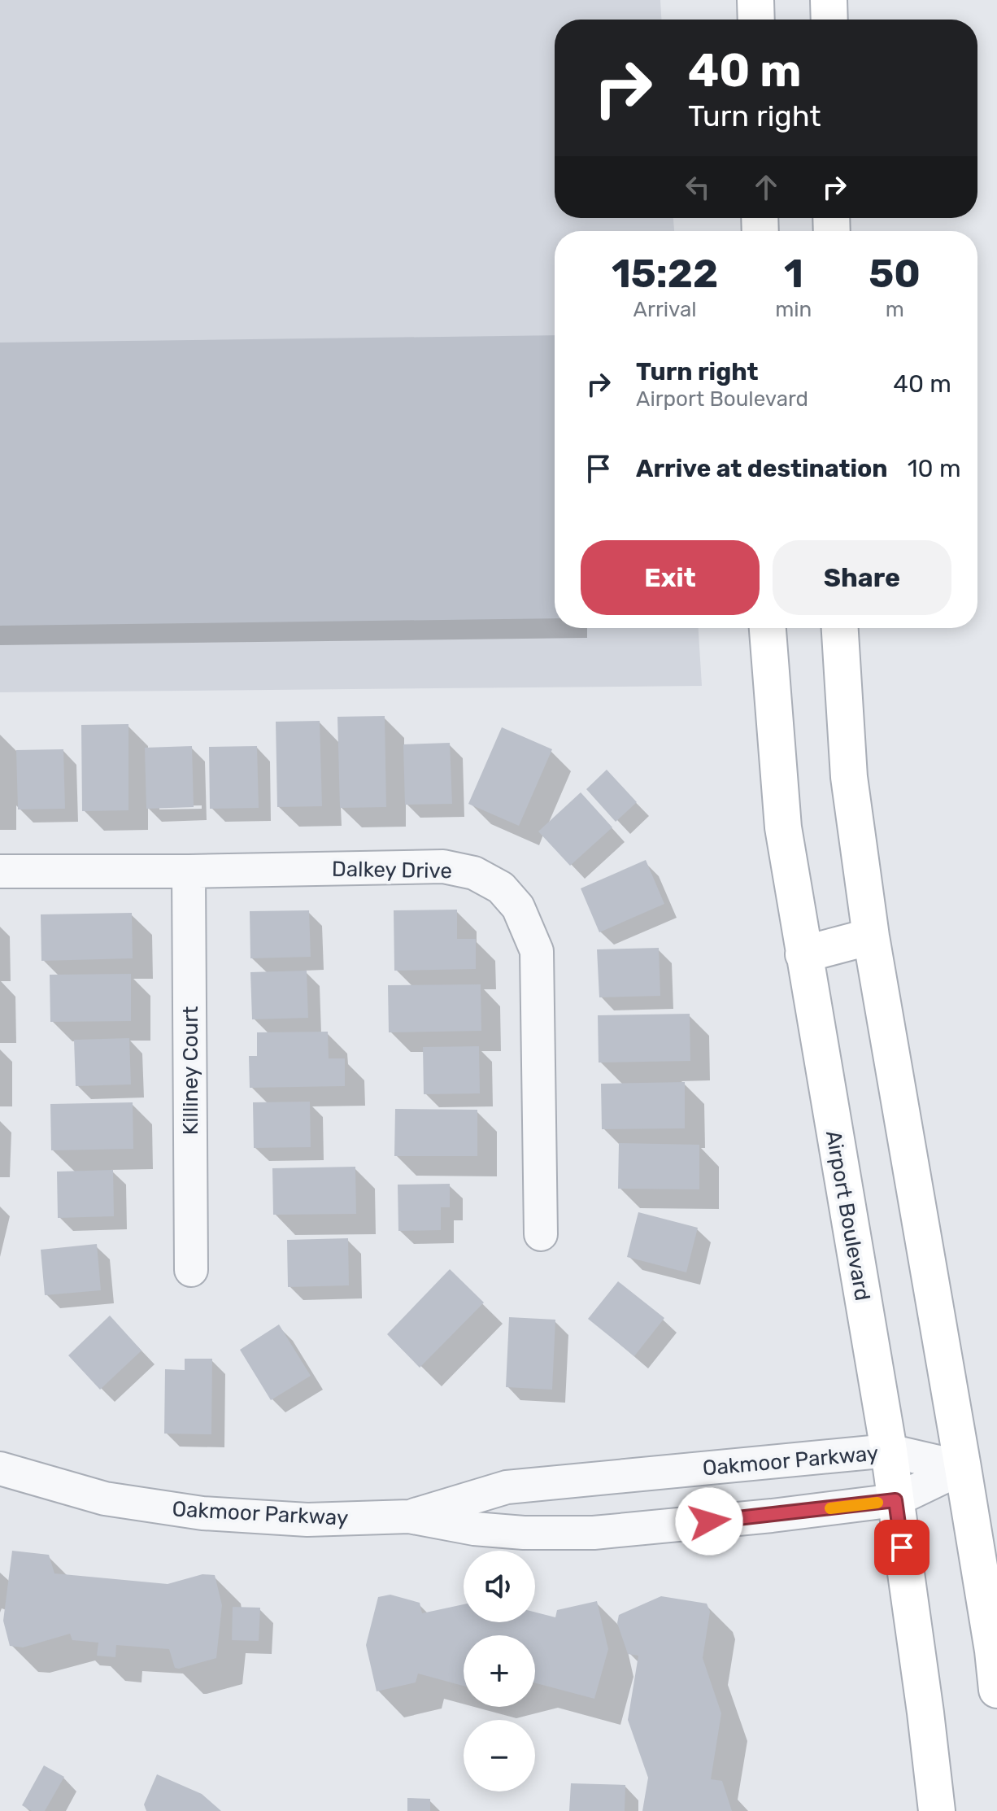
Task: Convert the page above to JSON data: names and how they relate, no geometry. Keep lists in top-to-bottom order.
{
  "streets": {
    "main road": ["Airport Boulevard"],
    "street": ["Dalkey Drive", "Killiney Court", "Oakmoor Parkway"]
  },
  "crossings": [
    ["Dalkey Drive", "Killiney Court"],
    ["Airport Boulevard", "Oakmoor Parkway"]
  ],
  "page": {
    "turn": ["40 m", "Turn right"],
    "eta": [
      "15:22",
      "Arrival",
      "1",
      "min",
      "50",
      "m"
    ],
    "list": [
      {
        "name": "Turn right",
        "note": "Airport Boulevard",
        "value": "40 m"
      },
      {
        "name": "Arrive at destination",
        "value": "10 m"
      }
    ],
    "buttons": ["Exit", "Share"],
    "map_buttons": ["+", "−"]
  }
}
